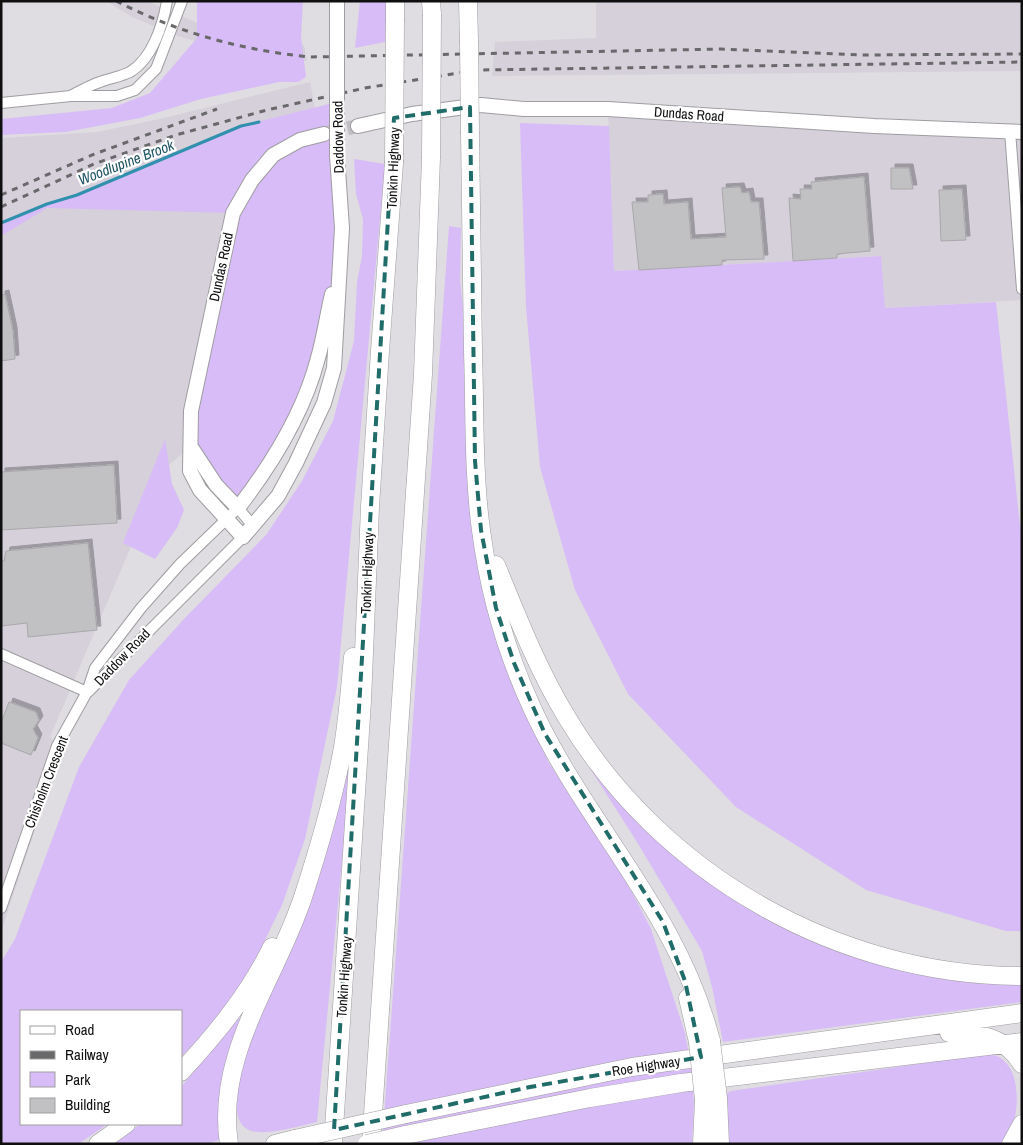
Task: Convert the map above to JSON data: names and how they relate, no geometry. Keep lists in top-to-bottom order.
{
  "streets": {
    "highway": ["Tonkin Highway", "Roe Highway"],
    "main road": ["Dundas Road", "Daddow Road"],
    "street": ["Chisholm Crescent"]
  },
  "crossings": [
    ["Dundas Road", "Daddow Road"],
    ["Daddow Road", "Chisholm Crescent"]
  ],
  "water": ["Woodlupine Brook"],
  "legend": [
    "Road",
    "Railway",
    "Park",
    "Building"
  ]
}
